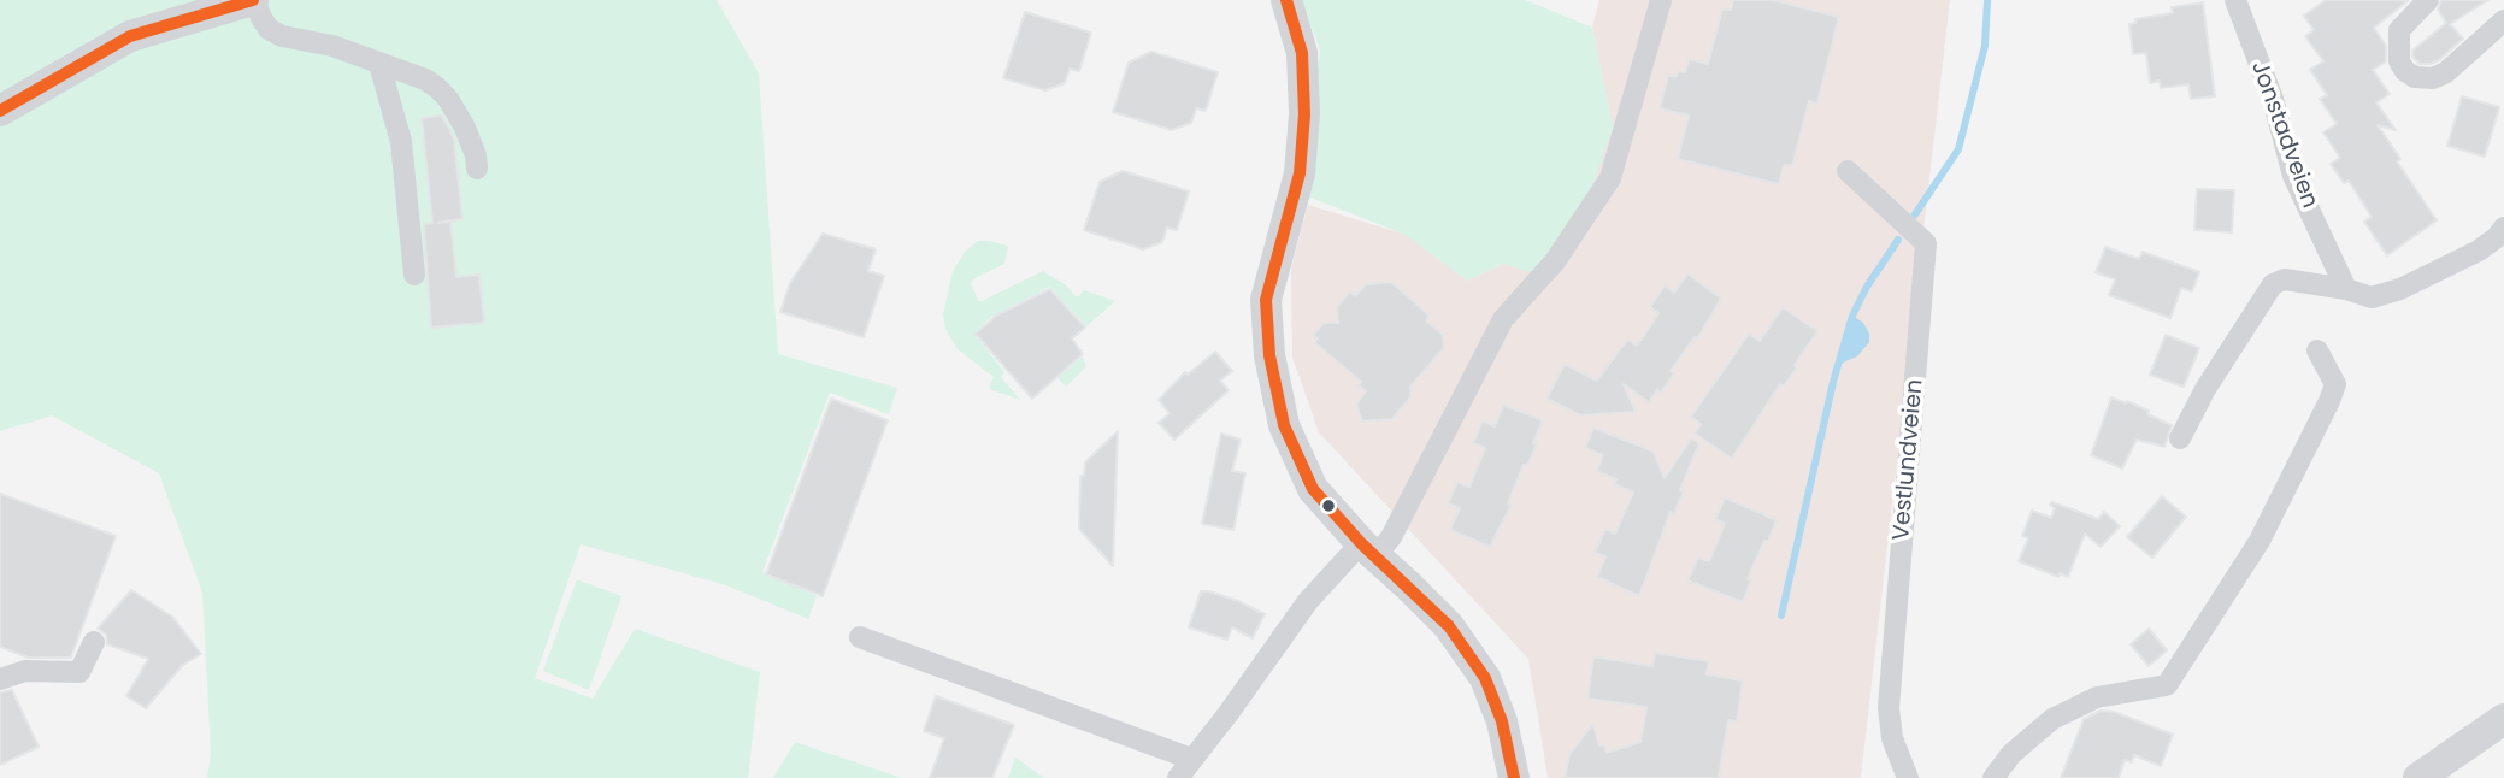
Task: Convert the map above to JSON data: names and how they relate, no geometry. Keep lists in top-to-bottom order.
{
  "streets": {
    "street": ["Jonstadveien", "Vestlundveien"]
  }
}
